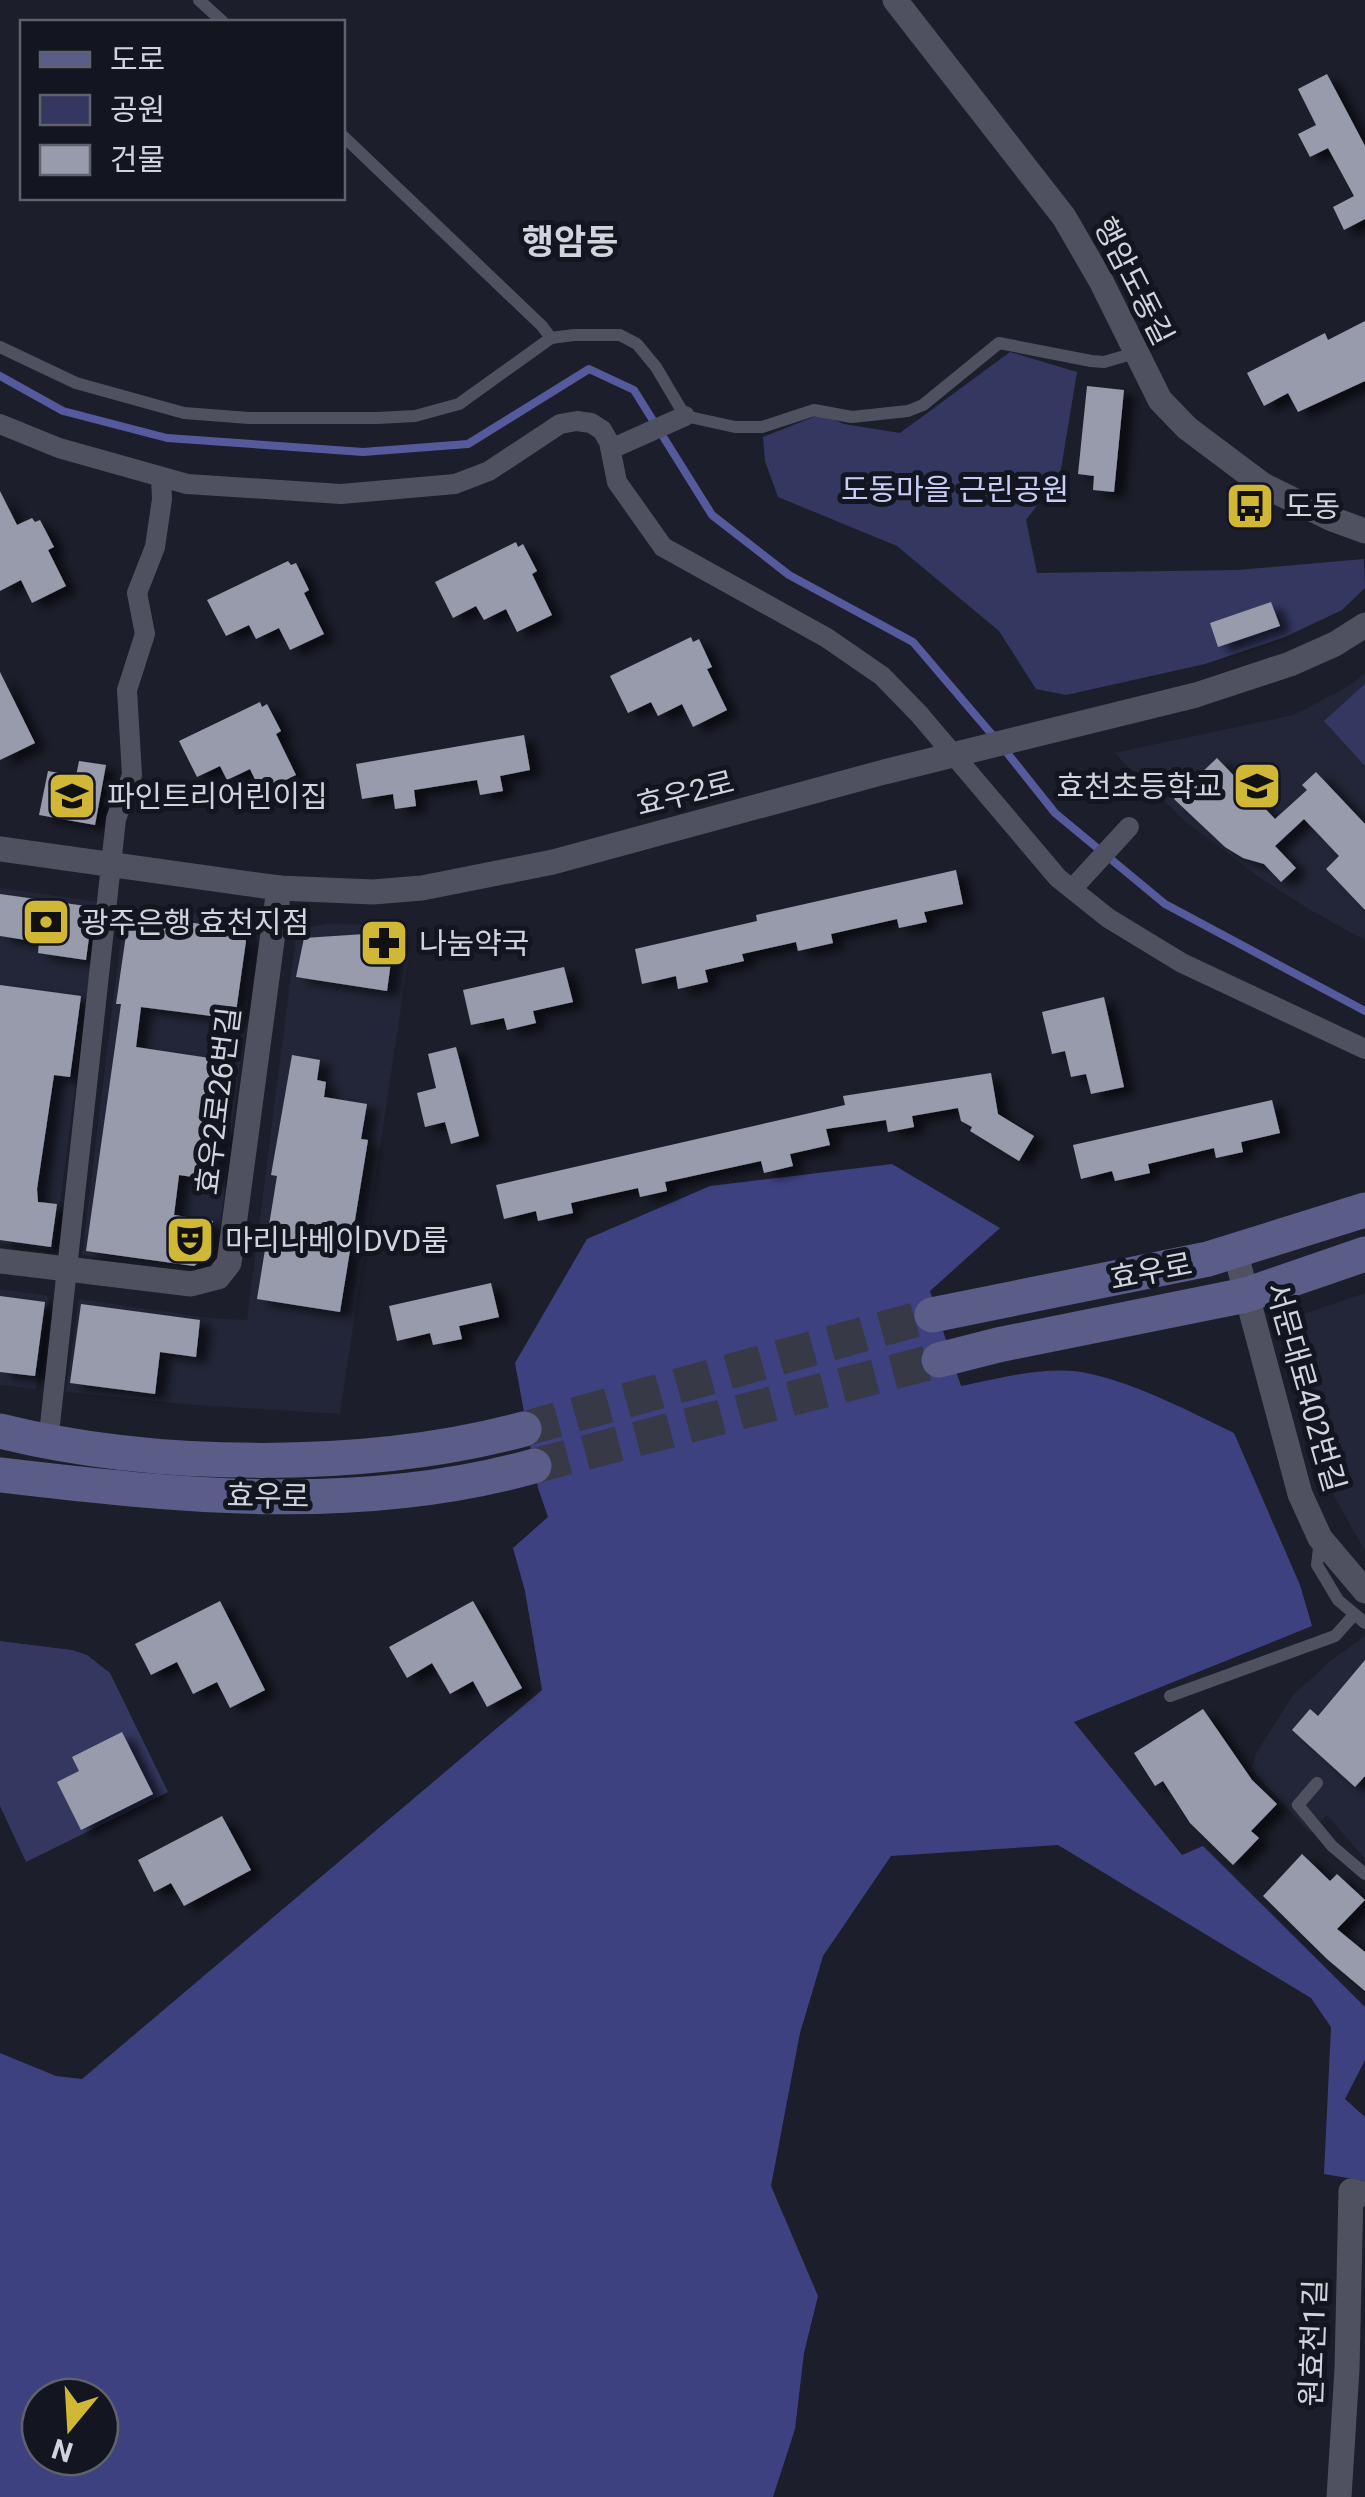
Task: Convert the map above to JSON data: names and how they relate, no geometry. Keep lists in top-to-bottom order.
{
  "streets": {
    "main road": ["효우로"],
    "street": [
      "행암도동길",
      "효우2로",
      "효우2로26번길",
      "서문대로402번길",
      "원효천1길"
    ]
  },
  "crossings": [
    ["효우2로", "효우2로26번길"],
    ["효우로", "서문대로402번길"]
  ],
  "districts": ["행암동"],
  "parks": ["도동마을 근린공원"],
  "places": {
    "bus stop": ["도동"],
    "school or university": ["효천초등학교", "파인트리어린이집"],
    "bank": ["광주은행 효천지점"],
    "pharmacy": ["나눔약국"],
    "theatre": ["마리나베이DVD룸"]
  },
  "legend": ["도로", "공원", "건물"],
  "north": "bottom"
}
